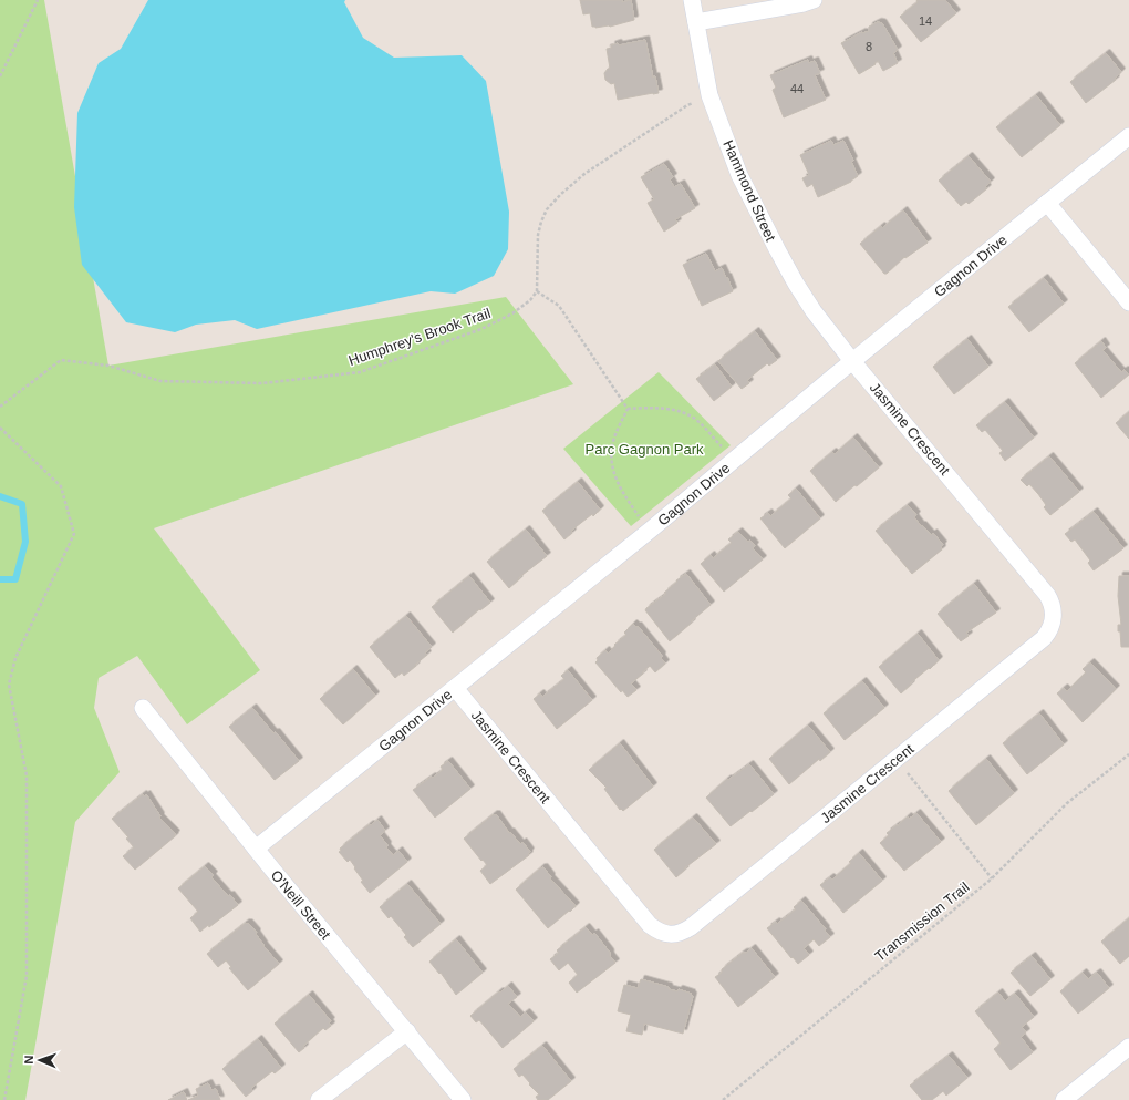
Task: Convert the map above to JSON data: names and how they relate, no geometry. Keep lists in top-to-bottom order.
{
  "streets": {
    "street": [
      "Hammond Street",
      "Gagnon Drive",
      "Jasmine Crescent",
      "O'Neill Street"
    ],
    "path": ["Humphrey's Brook Trail", "Transmission Trail"]
  },
  "crossings": [
    ["Hammond Street", "Gagnon Drive"],
    ["Hammond Street", "Jasmine Crescent"],
    ["Gagnon Drive", "Jasmine Crescent"],
    ["Gagnon Drive", "O'Neill Street"]
  ],
  "parks": ["Parc Gagnon Park"],
  "house_numbers": ["14", "8", "44"],
  "north": "left"
}
